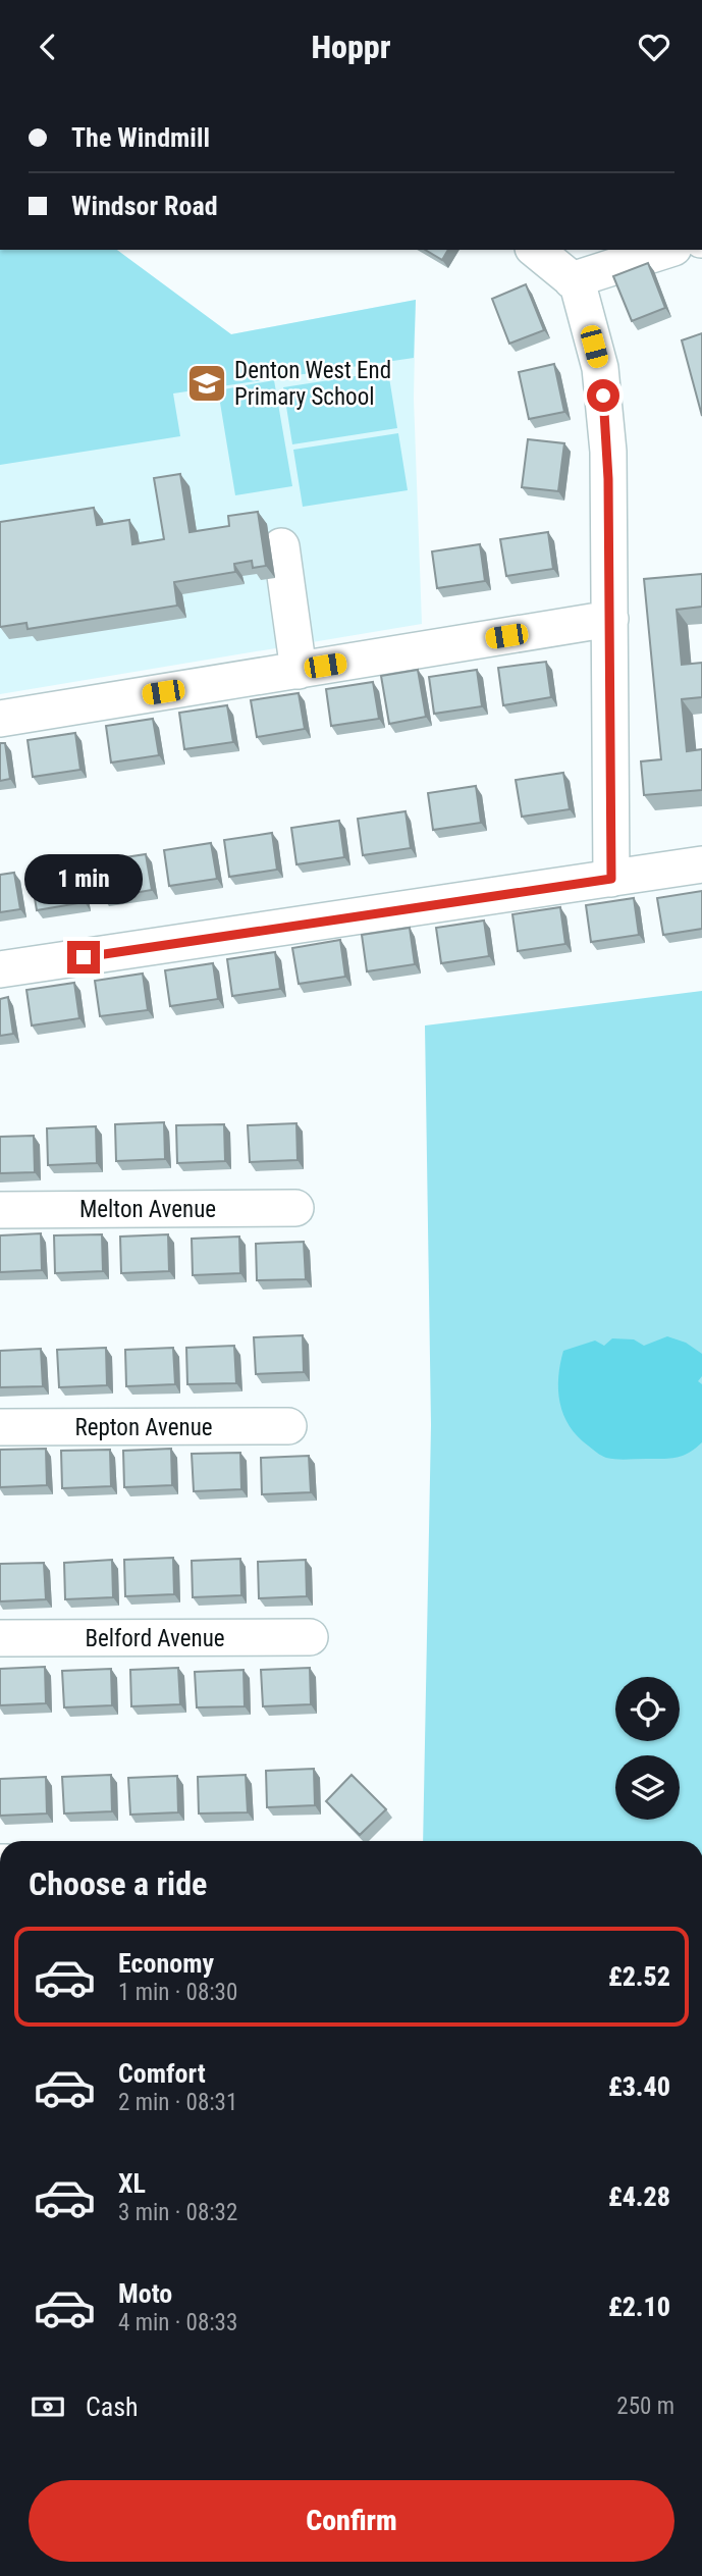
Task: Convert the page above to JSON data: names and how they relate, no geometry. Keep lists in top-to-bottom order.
{
  "streets": {
    "street": ["Melton Avenue", "Repton Avenue", "Belford Avenue"]
  },
  "places": {
    "school or university": ["Denton West End Primary School"]
  },
  "page": {
    "header": "Hoppr",
    "banner": ["The Windmill", "Windsor Road"],
    "bubble": "1 min",
    "heading": "Choose a ride",
    "list": [
      {
        "name": "Economy",
        "note": "1 min · 08:30",
        "value": "£2.52"
      },
      {
        "name": "Comfort",
        "note": "2 min · 08:31",
        "value": "£3.40"
      },
      {
        "name": "XL",
        "note": "3 min · 08:32",
        "value": "£4.28"
      },
      {
        "name": "Moto",
        "note": "4 min · 08:33",
        "value": "£2.10"
      }
    ],
    "pay": ["Cash", "250 m"],
    "buttons": "Confirm"
  }
}
